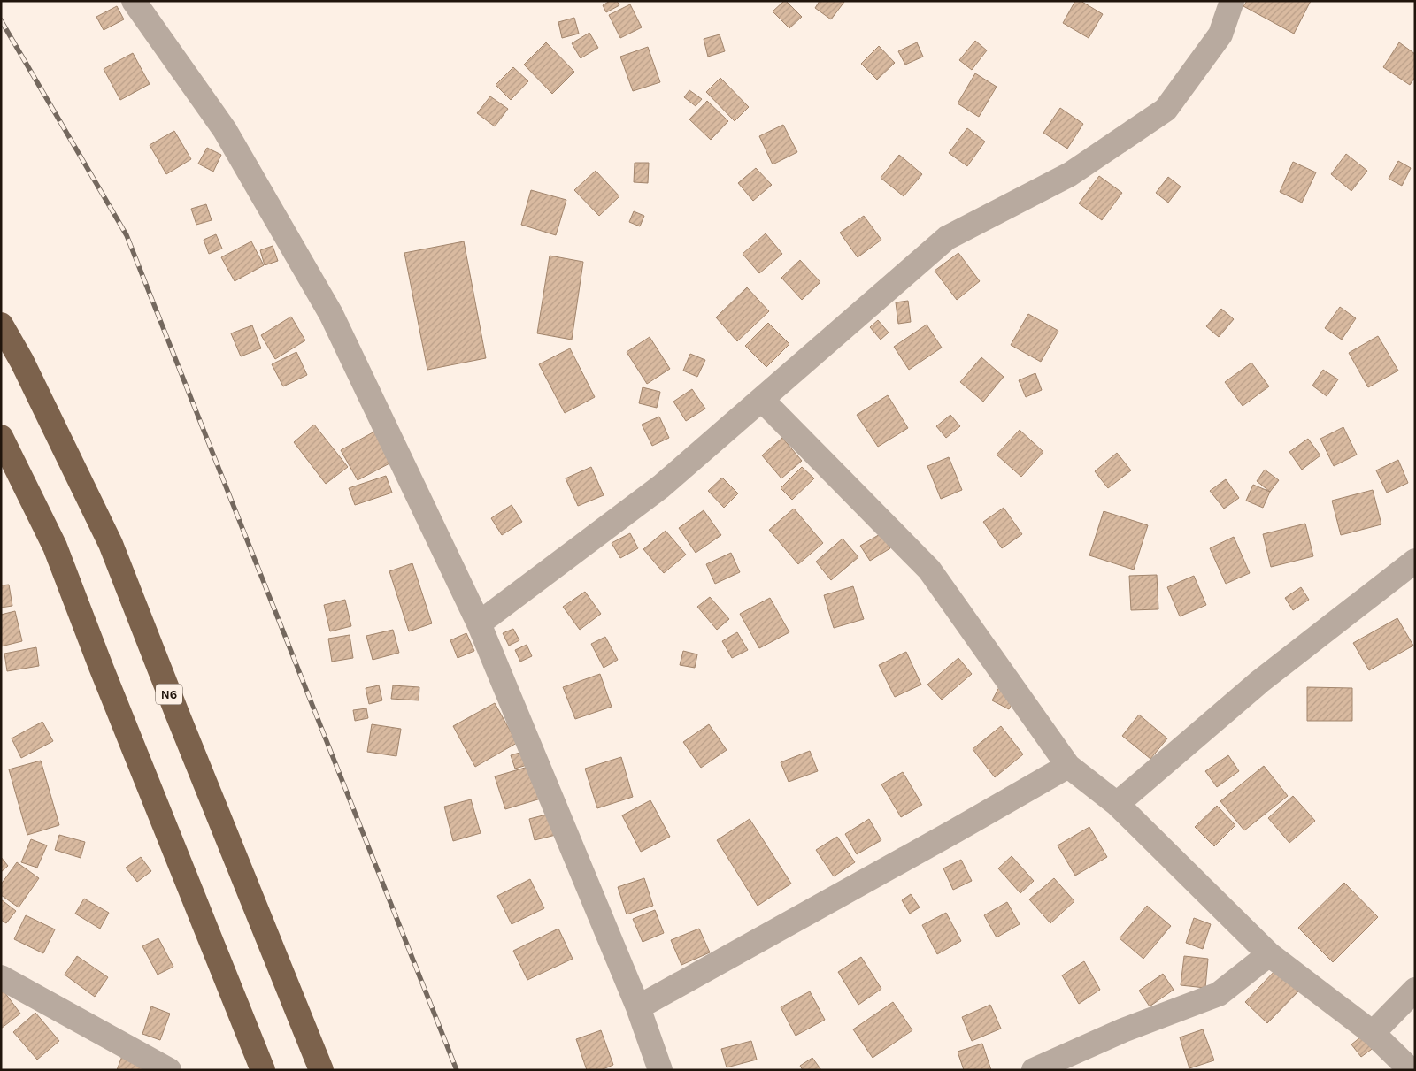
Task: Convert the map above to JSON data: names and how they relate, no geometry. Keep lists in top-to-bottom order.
{
  "streets": {
    "highway": ["N6"]
  }
}
